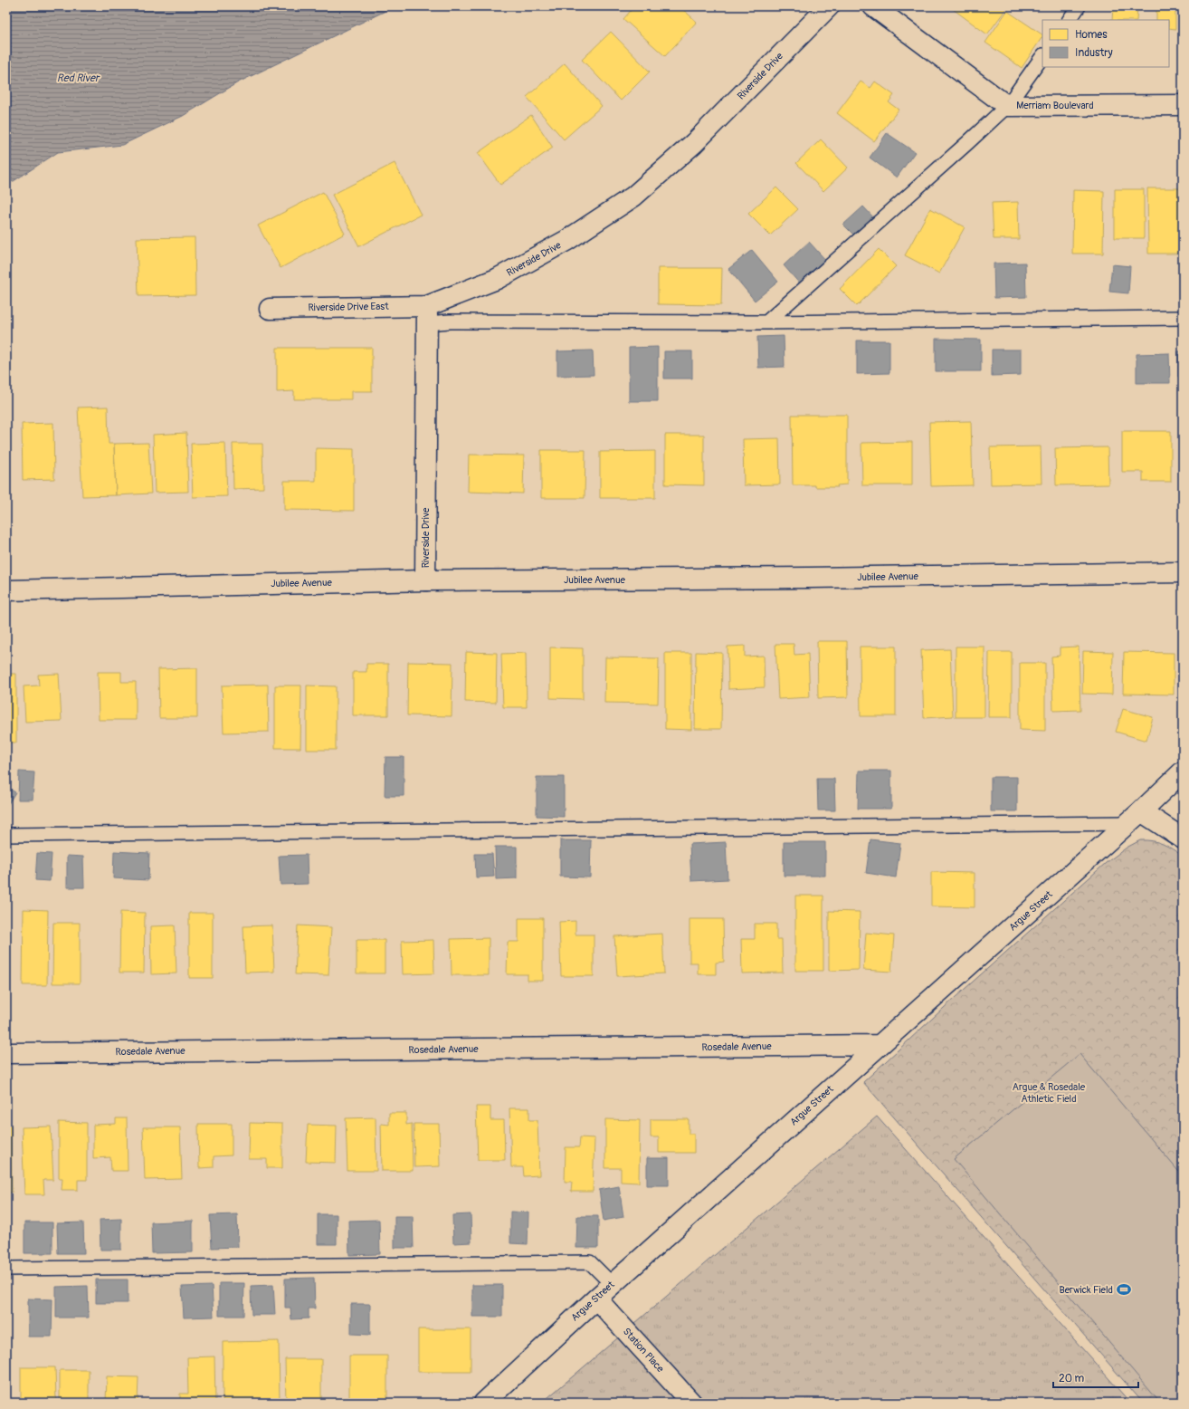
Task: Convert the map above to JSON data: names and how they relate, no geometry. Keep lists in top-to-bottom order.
{
  "streets": {
    "street": [
      "Riverside Drive",
      "Merriam Boulevard",
      "Riverside Drive East",
      "Jubilee Avenue",
      "Argue Street",
      "Rosedale Avenue",
      "Station Place"
    ]
  },
  "crossings": [
    ["Riverside Drive", "Riverside Drive East"],
    ["Riverside Drive", "Jubilee Avenue"],
    ["Argue Street", "Rosedale Avenue"],
    ["Argue Street", "Station Place"]
  ],
  "water": ["Red River"],
  "parks": ["Argue & Rosedale Athletic Field"],
  "places": {
    "sports": ["Berwick Field"]
  },
  "legend": ["Homes", "Industry"],
  "scale_bar": "20 m"
}
